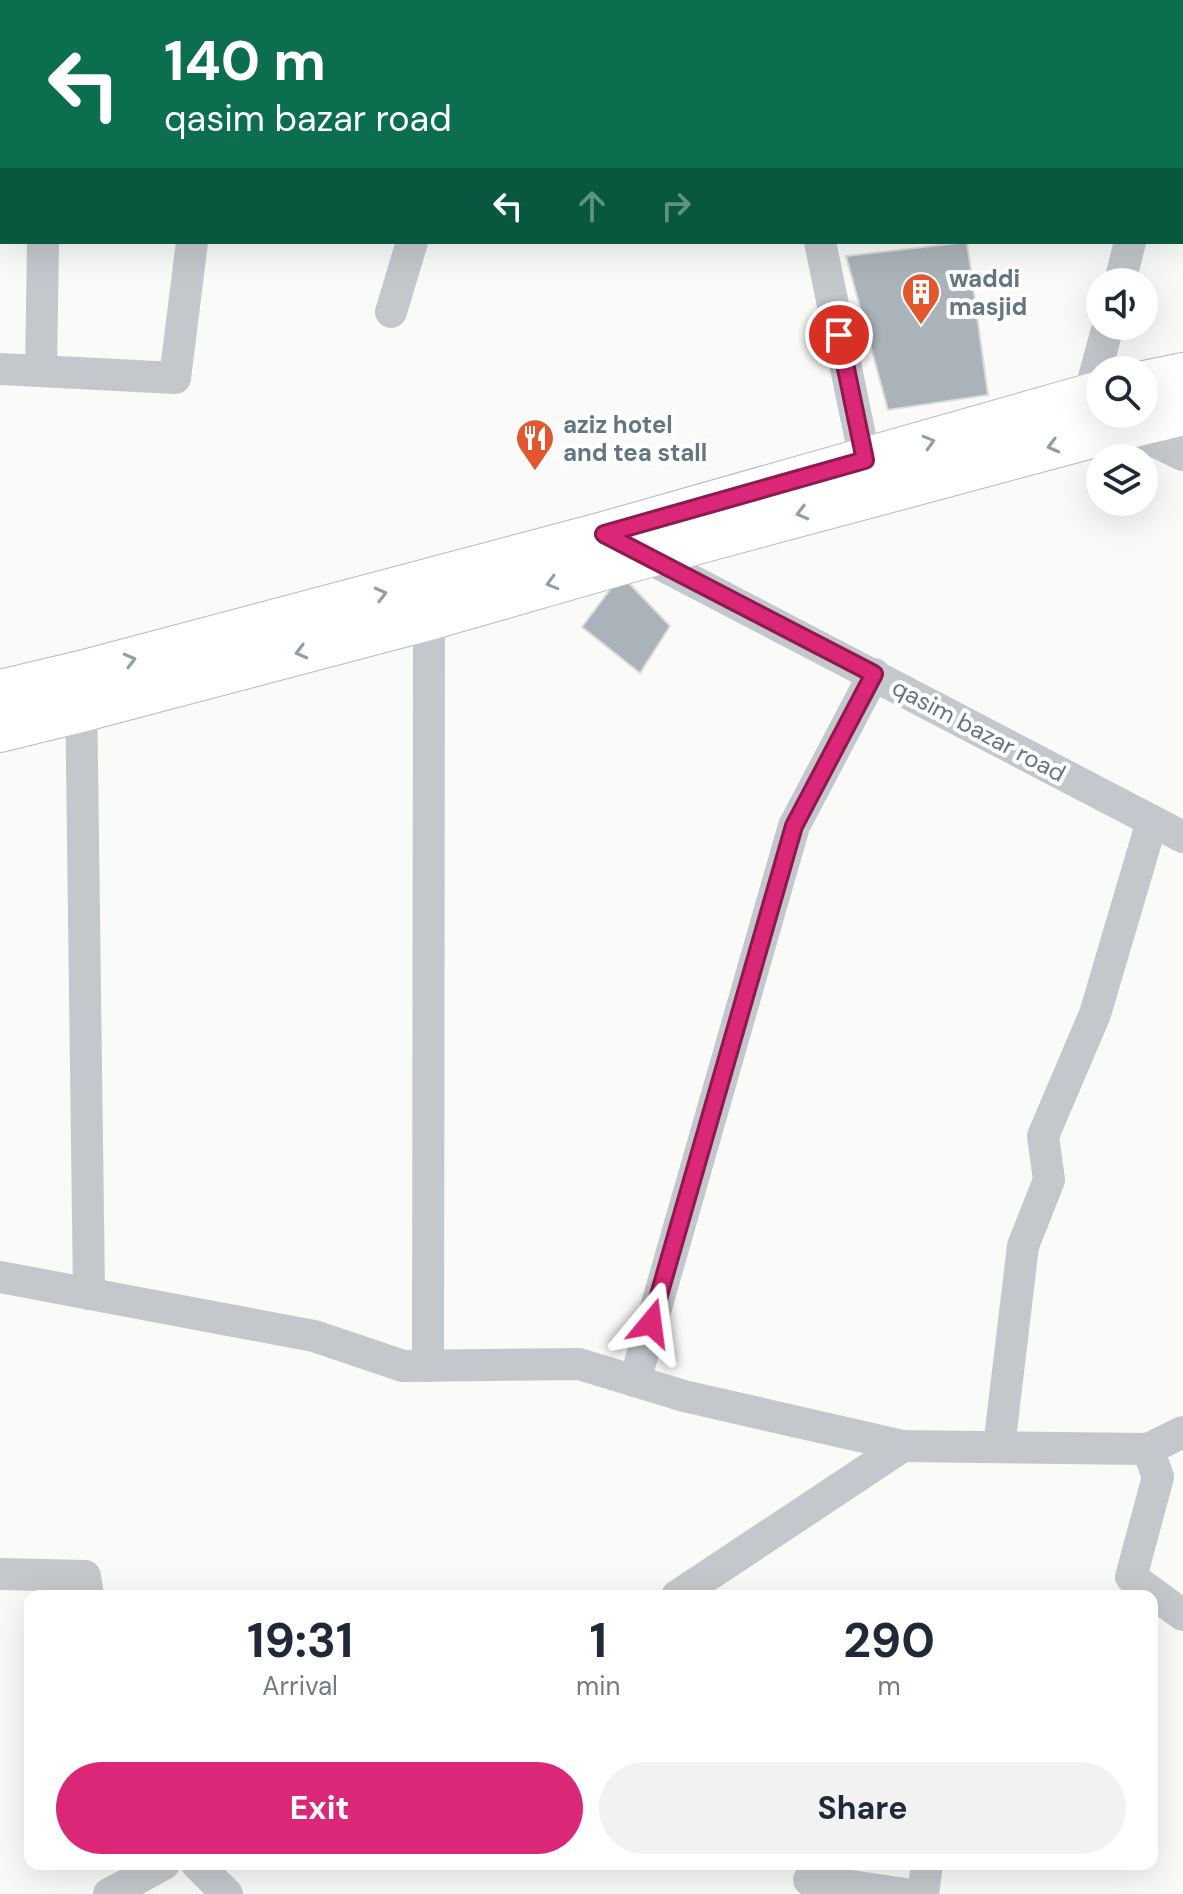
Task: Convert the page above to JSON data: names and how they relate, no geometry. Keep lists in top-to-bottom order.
{
  "streets": {
    "street": ["qasim bazar road"]
  },
  "places": {
    "building": ["waddi masjid"],
    "restaurant": ["aziz hotel and tea stall"]
  },
  "page": {
    "turn": ["140 m", "qasim bazar road"],
    "eta": [
      "19:31",
      "Arrival",
      "1",
      "min",
      "290",
      "m"
    ],
    "buttons": ["Exit", "Share"]
  }
}
